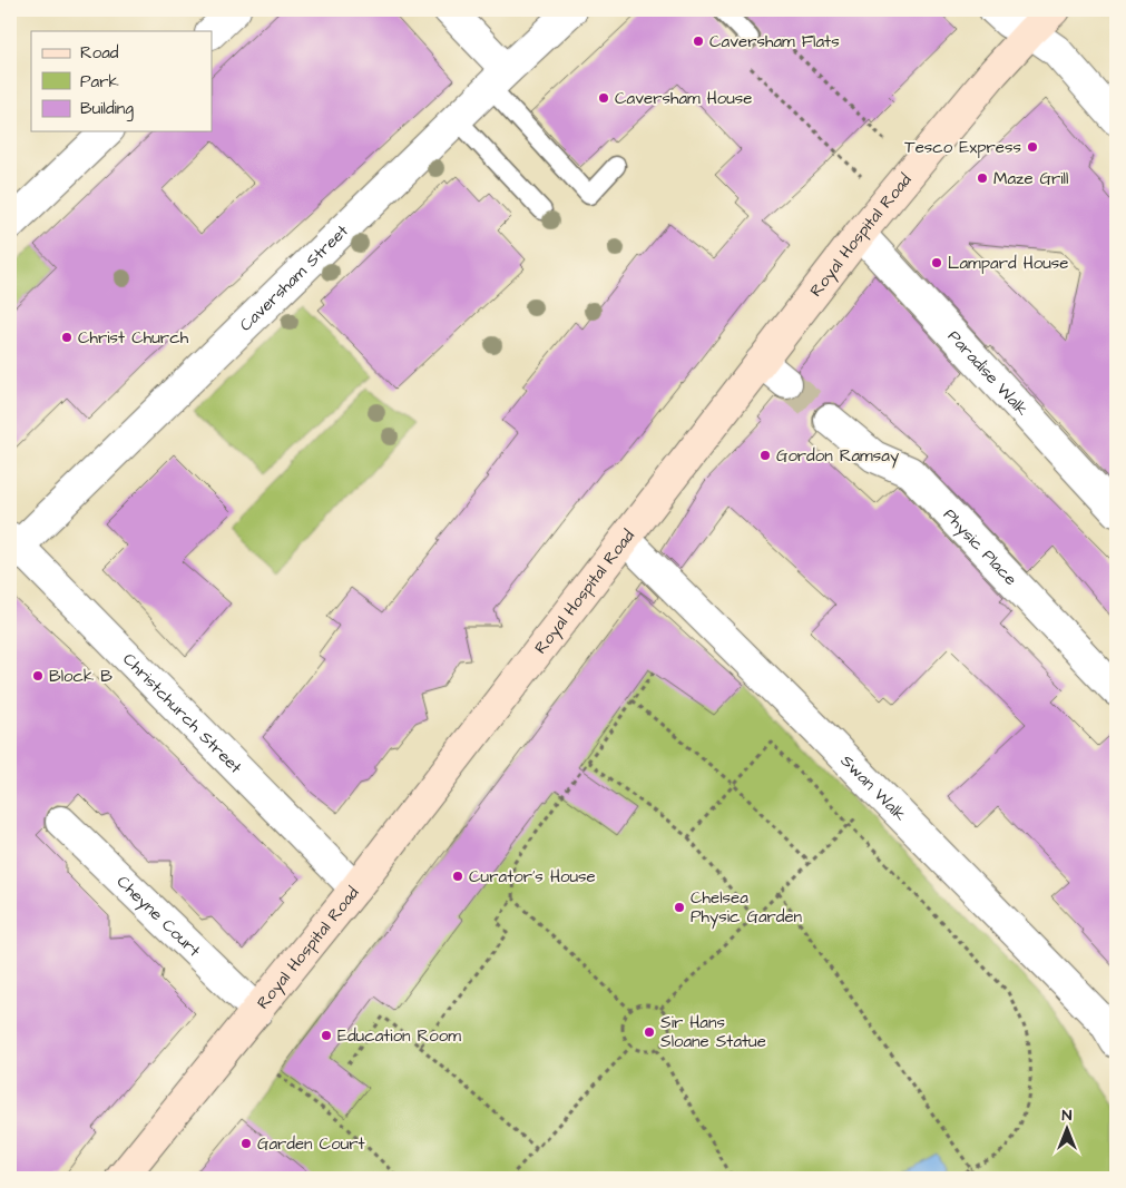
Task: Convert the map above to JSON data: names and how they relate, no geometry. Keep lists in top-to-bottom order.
{
  "streets": {
    "main road": ["Royal Hospital Road"],
    "street": [
      "Caversham Street",
      "Paradise Walk",
      "Physic Place",
      "Christchurch Street",
      "Swan Walk",
      "Cheyne Court"
    ]
  },
  "crossings": [
    ["Royal Hospital Road", "Paradise Walk"],
    ["Royal Hospital Road", "Christchurch Street"],
    ["Royal Hospital Road", "Swan Walk"],
    ["Royal Hospital Road", "Cheyne Court"],
    ["Caversham Street", "Christchurch Street"]
  ],
  "places": [
    "Caversham Flats",
    "Caversham House",
    "Tesco Express",
    "Maze Grill",
    "Lampard House",
    "Christ Church",
    "Gordon Ramsay",
    "Block B",
    "Curator's House",
    "Chelsea Physic Garden",
    "Sir Hans Sloane Statue",
    "Education Room",
    "Garden Court"
  ],
  "legend": ["Road", "Park", "Building"],
  "north": "top"
}
